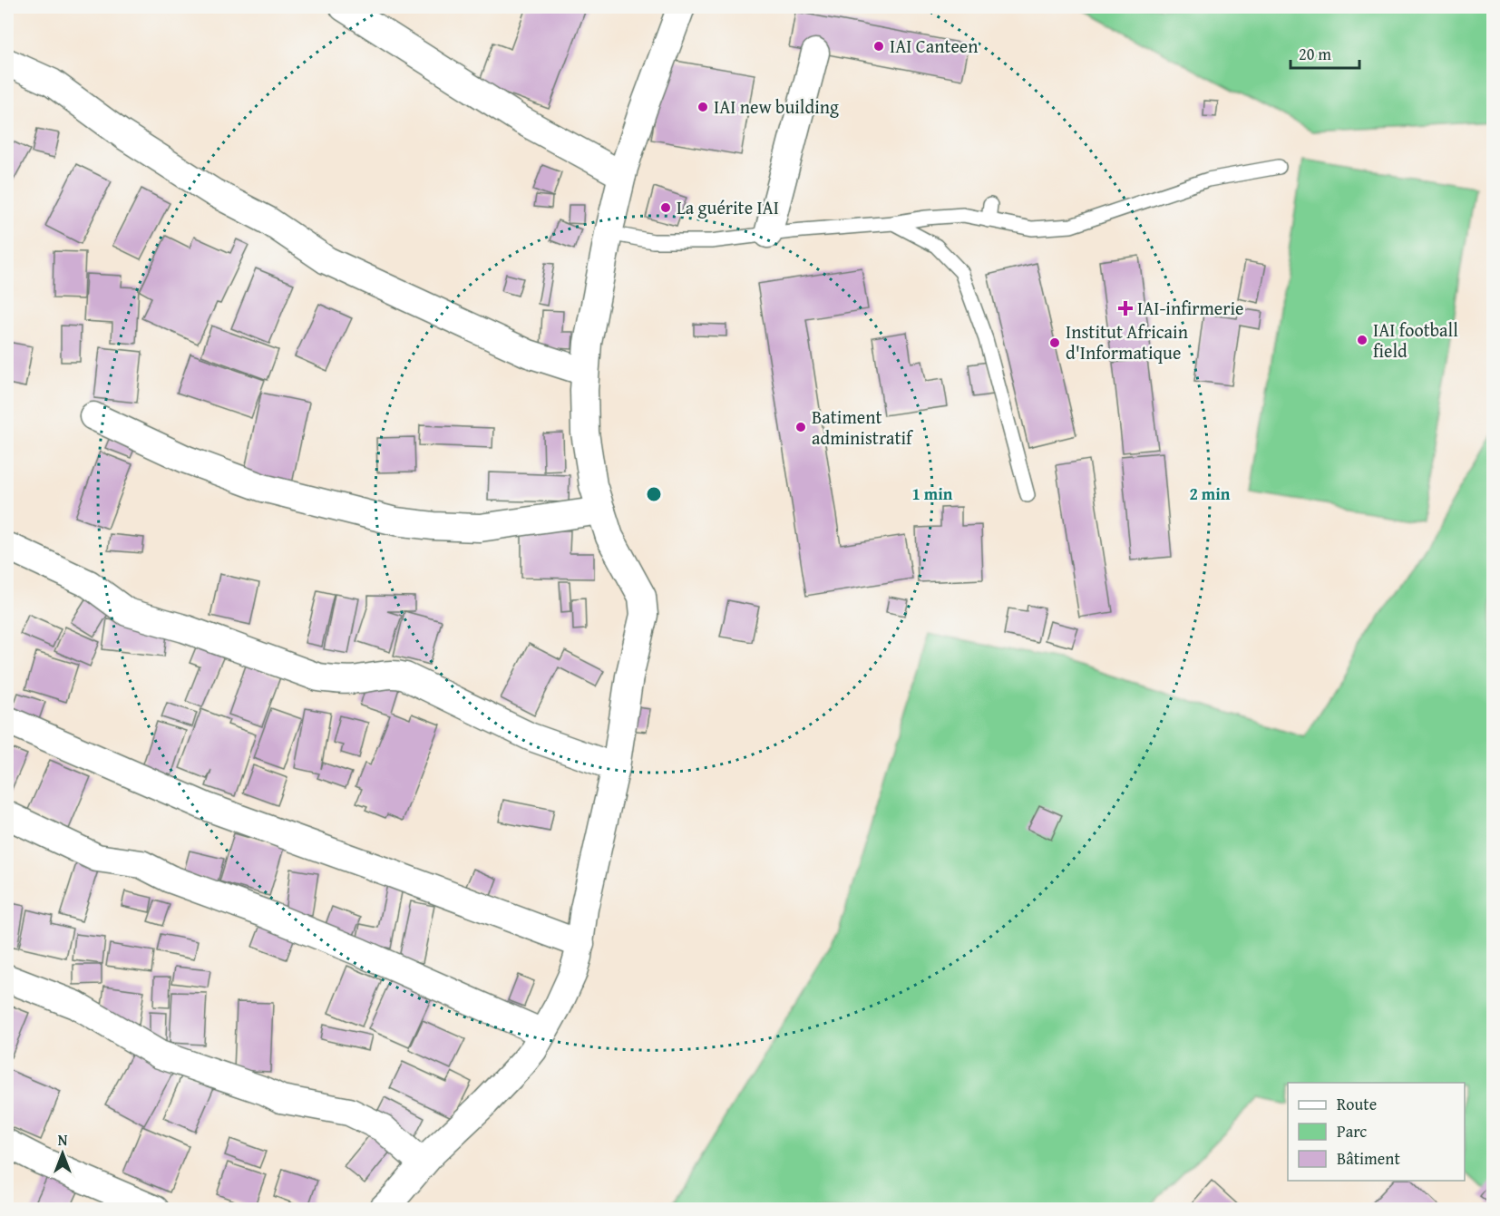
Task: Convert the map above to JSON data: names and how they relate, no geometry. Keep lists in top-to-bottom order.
{
  "places": {
    "other": [
      "IAI Canteen",
      "IAI new building",
      "La guérite IAI",
      "IAI football field",
      "Institut Africain d'Informatique",
      "Batiment administratif"
    ],
    "health": ["IAI-infirmerie"]
  },
  "legend": ["Route", "Parc", "Bâtiment"],
  "scale_bar": "20 m",
  "north": "top",
  "rings": ["1 min", "2 min"]
}
